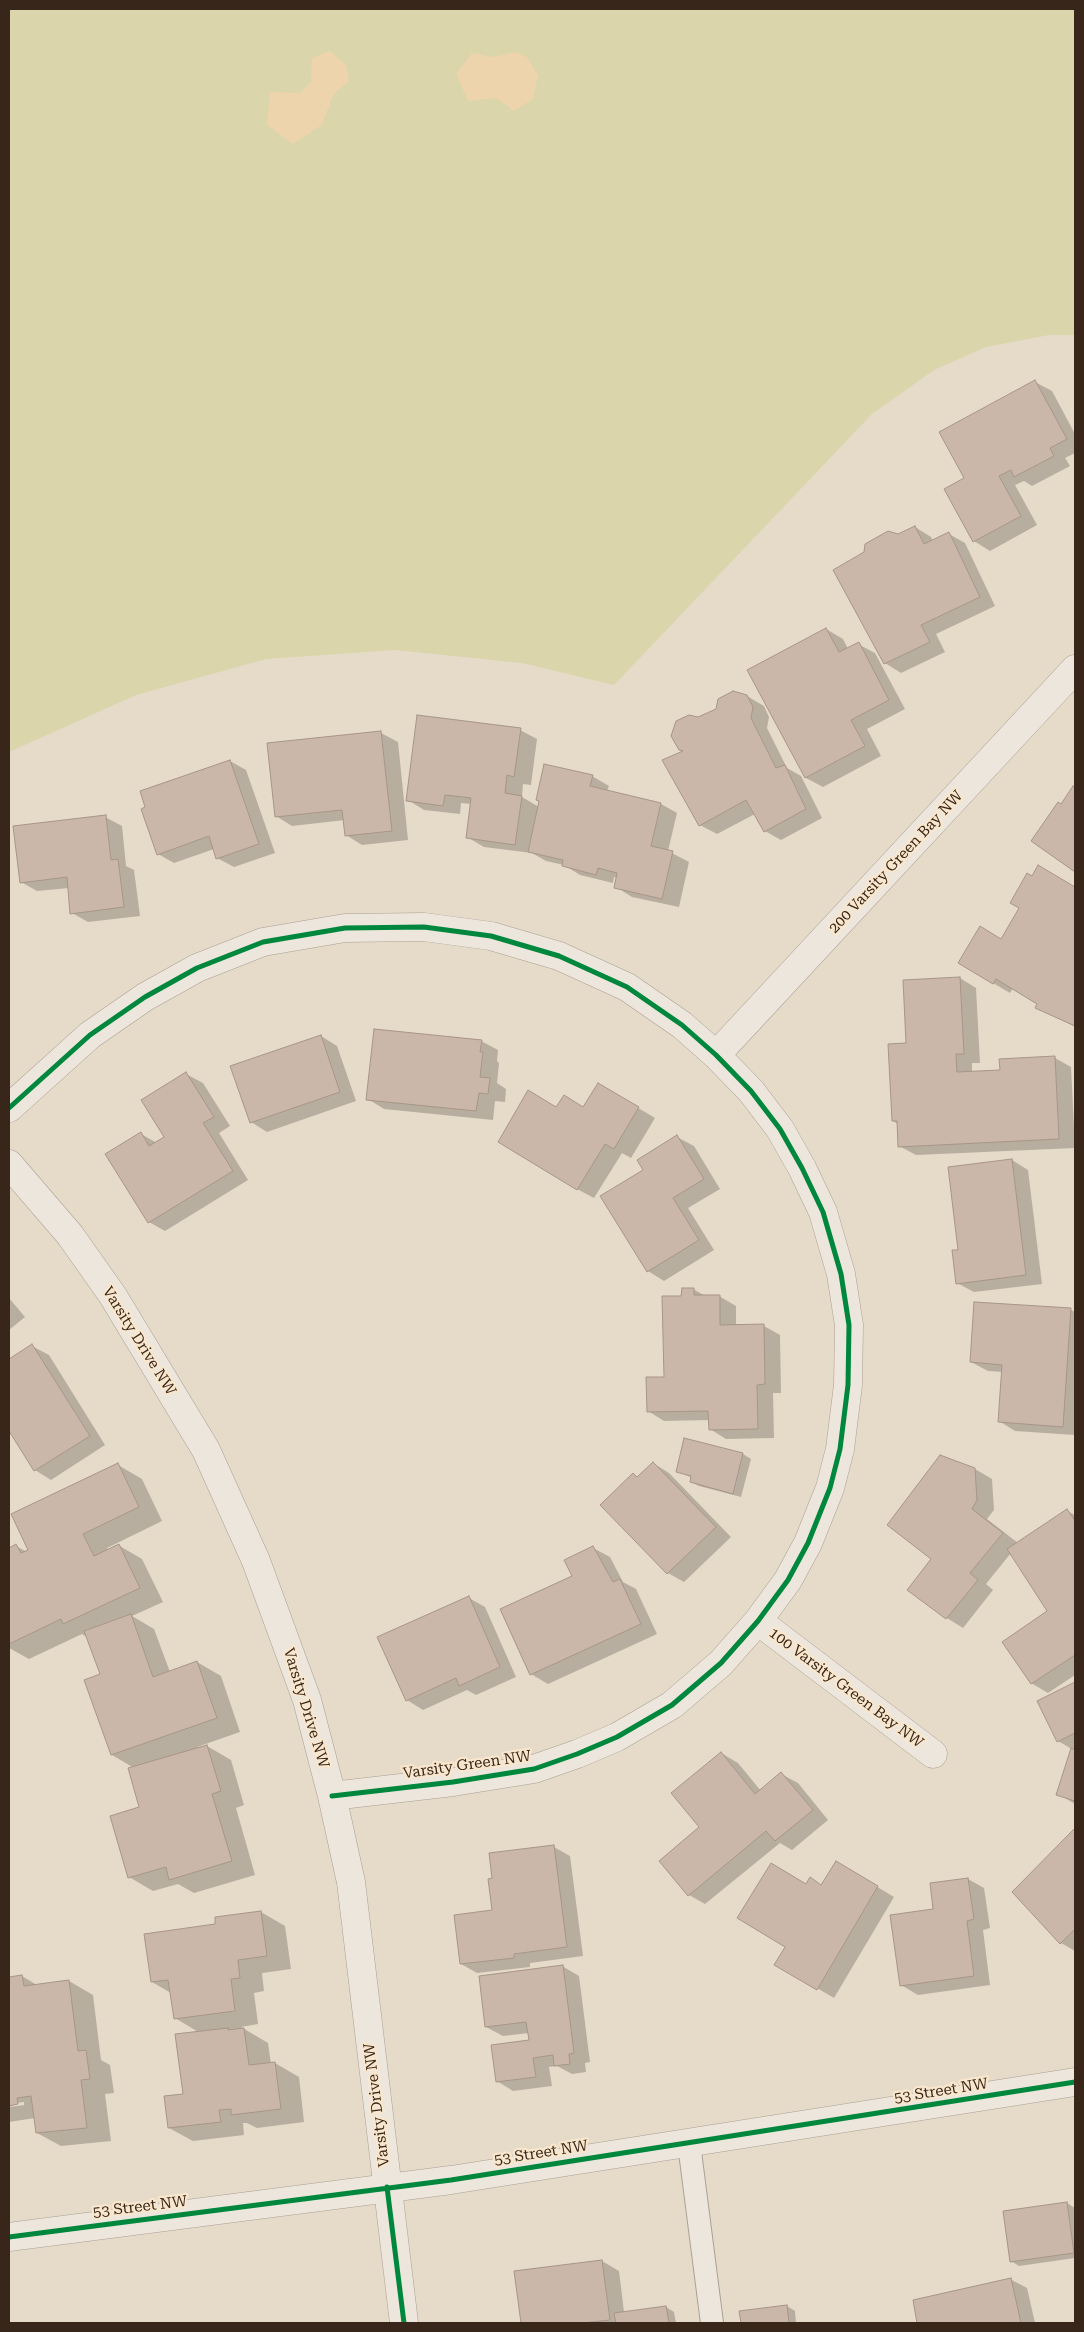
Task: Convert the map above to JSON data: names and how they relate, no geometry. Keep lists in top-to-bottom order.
{
  "streets": {
    "street": [
      "200 Varsity Green Bay NW",
      "Varsity Drive NW",
      "100 Varsity Green Bay NW",
      "Varsity Green NW",
      "53 Street NW"
    ]
  },
  "crossings": [
    ["200 Varsity Green Bay NW", "Varsity Green NW"],
    ["Varsity Drive NW", "Varsity Green NW"],
    ["Varsity Drive NW", "53 Street NW"],
    ["100 Varsity Green Bay NW", "Varsity Green NW"]
  ]
}
